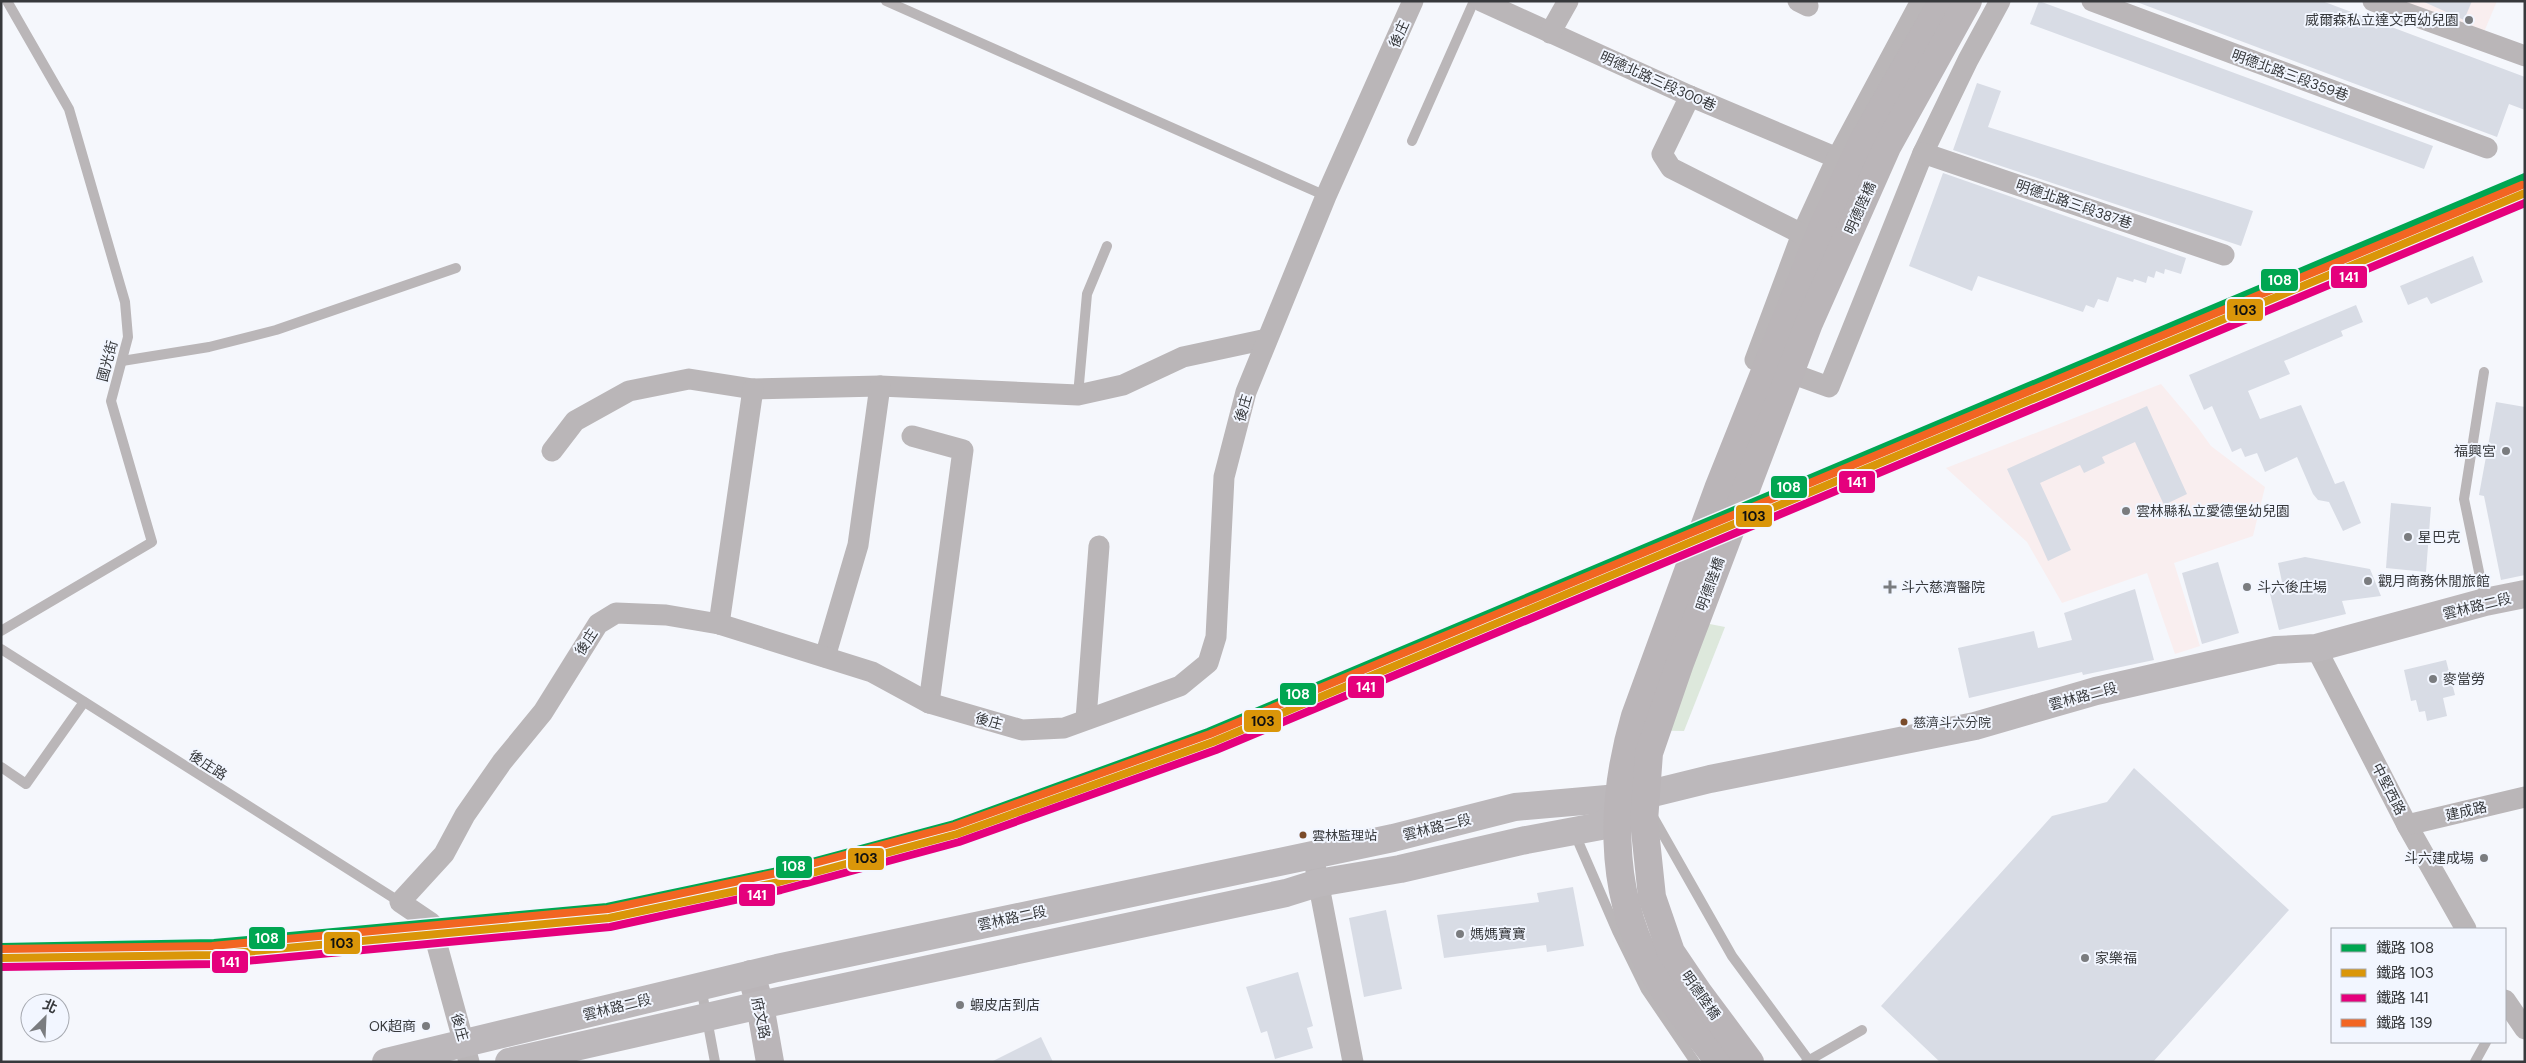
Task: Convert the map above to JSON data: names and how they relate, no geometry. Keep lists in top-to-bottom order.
{
  "streets": {
    "main road": ["明德陸橋", "雲林路二段", "府文路"],
    "street": [
      "後庄",
      "明德北路三段359巷",
      "明德北路三段300巷",
      "明德北路三段387巷",
      "中堅西路",
      "建成路"
    ],
    "lane": ["國光街", "後庄路"]
  },
  "crossings": [
    ["後庄", "雲林路二段"],
    ["後庄", "後庄路"],
    ["雲林路二段", "中堅西路"],
    ["雲林路二段", "府文路"],
    ["中堅西路", "建成路"]
  ],
  "places": {
    "other": [
      "威爾森私立達文西幼兒園",
      "福興宮",
      "雲林縣私立愛德堡幼兒園",
      "星巴克",
      "觀月商務休閒旅館",
      "斗六後庄場",
      "麥當勞",
      "慈濟斗六分院",
      "雲林監理站",
      "斗六建成場",
      "媽媽寶寶",
      "家樂福",
      "蝦皮店到店",
      "OK超商"
    ],
    "health": ["斗六慈濟醫院"]
  },
  "lines": [
    "rail line 108",
    "rail line 139",
    "rail line 103",
    "rail line 141"
  ],
  "legend": [
    "鐵路 108",
    "鐵路 103",
    "鐵路 141",
    "鐵路 139"
  ],
  "north": "top right"
}
